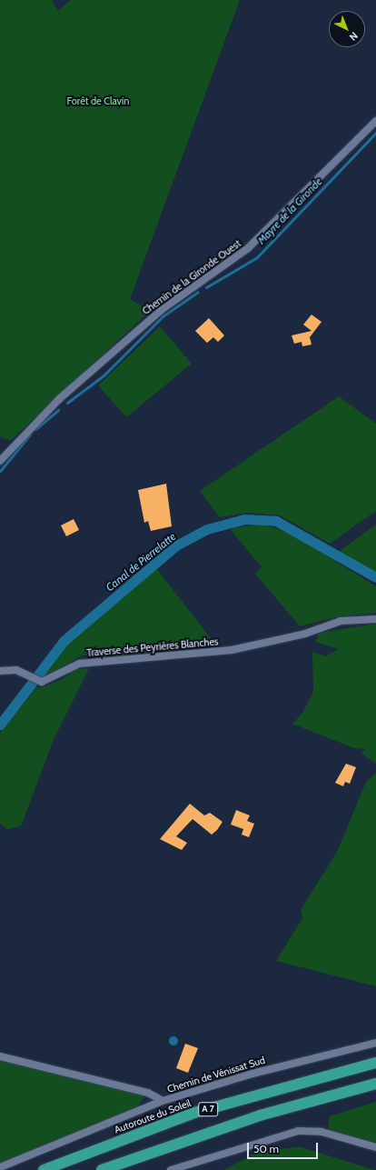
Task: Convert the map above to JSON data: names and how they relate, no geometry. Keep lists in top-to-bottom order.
{
  "streets": {
    "highway": ["A 7", "Autoroute du Soleil"],
    "street": ["Chemin de la Gironde Ouest", "Traverse des Peyrières Blanches", "Chemin de Vénissat Sud"]
  },
  "water": ["Mayre de la Gironde", "Canal de Pierrelatte"],
  "parks": ["Forêt de Clavin"],
  "scale_bar": "50 m",
  "north": "bottom right"
}
